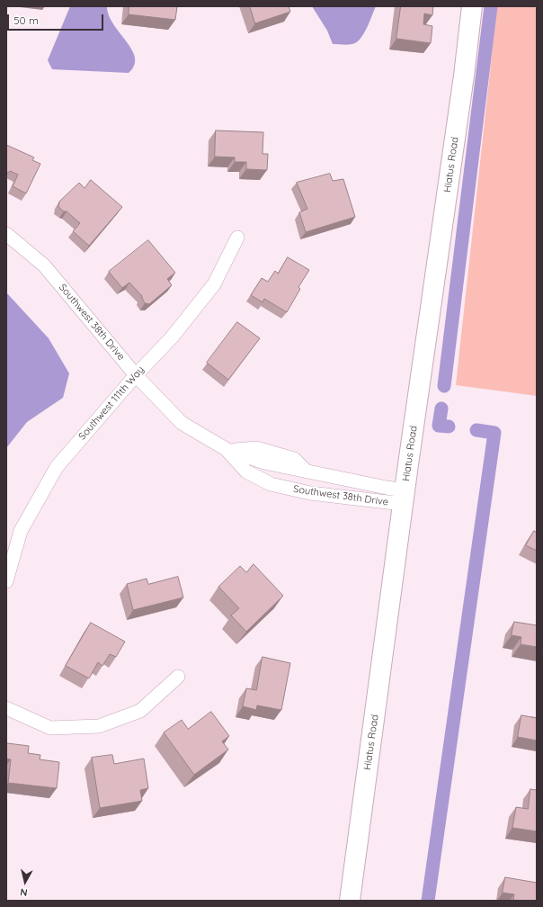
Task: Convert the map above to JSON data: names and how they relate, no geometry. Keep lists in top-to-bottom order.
{
  "streets": {
    "street": ["Hiatus Road", "Southwest 38th Drive", "Southwest 111th Way"]
  },
  "crossings": [
    ["Hiatus Road", "Southwest 38th Drive"],
    ["Southwest 38th Drive", "Southwest 111th Way"]
  ],
  "scale_bar": "50 m",
  "north": "bottom"
}
